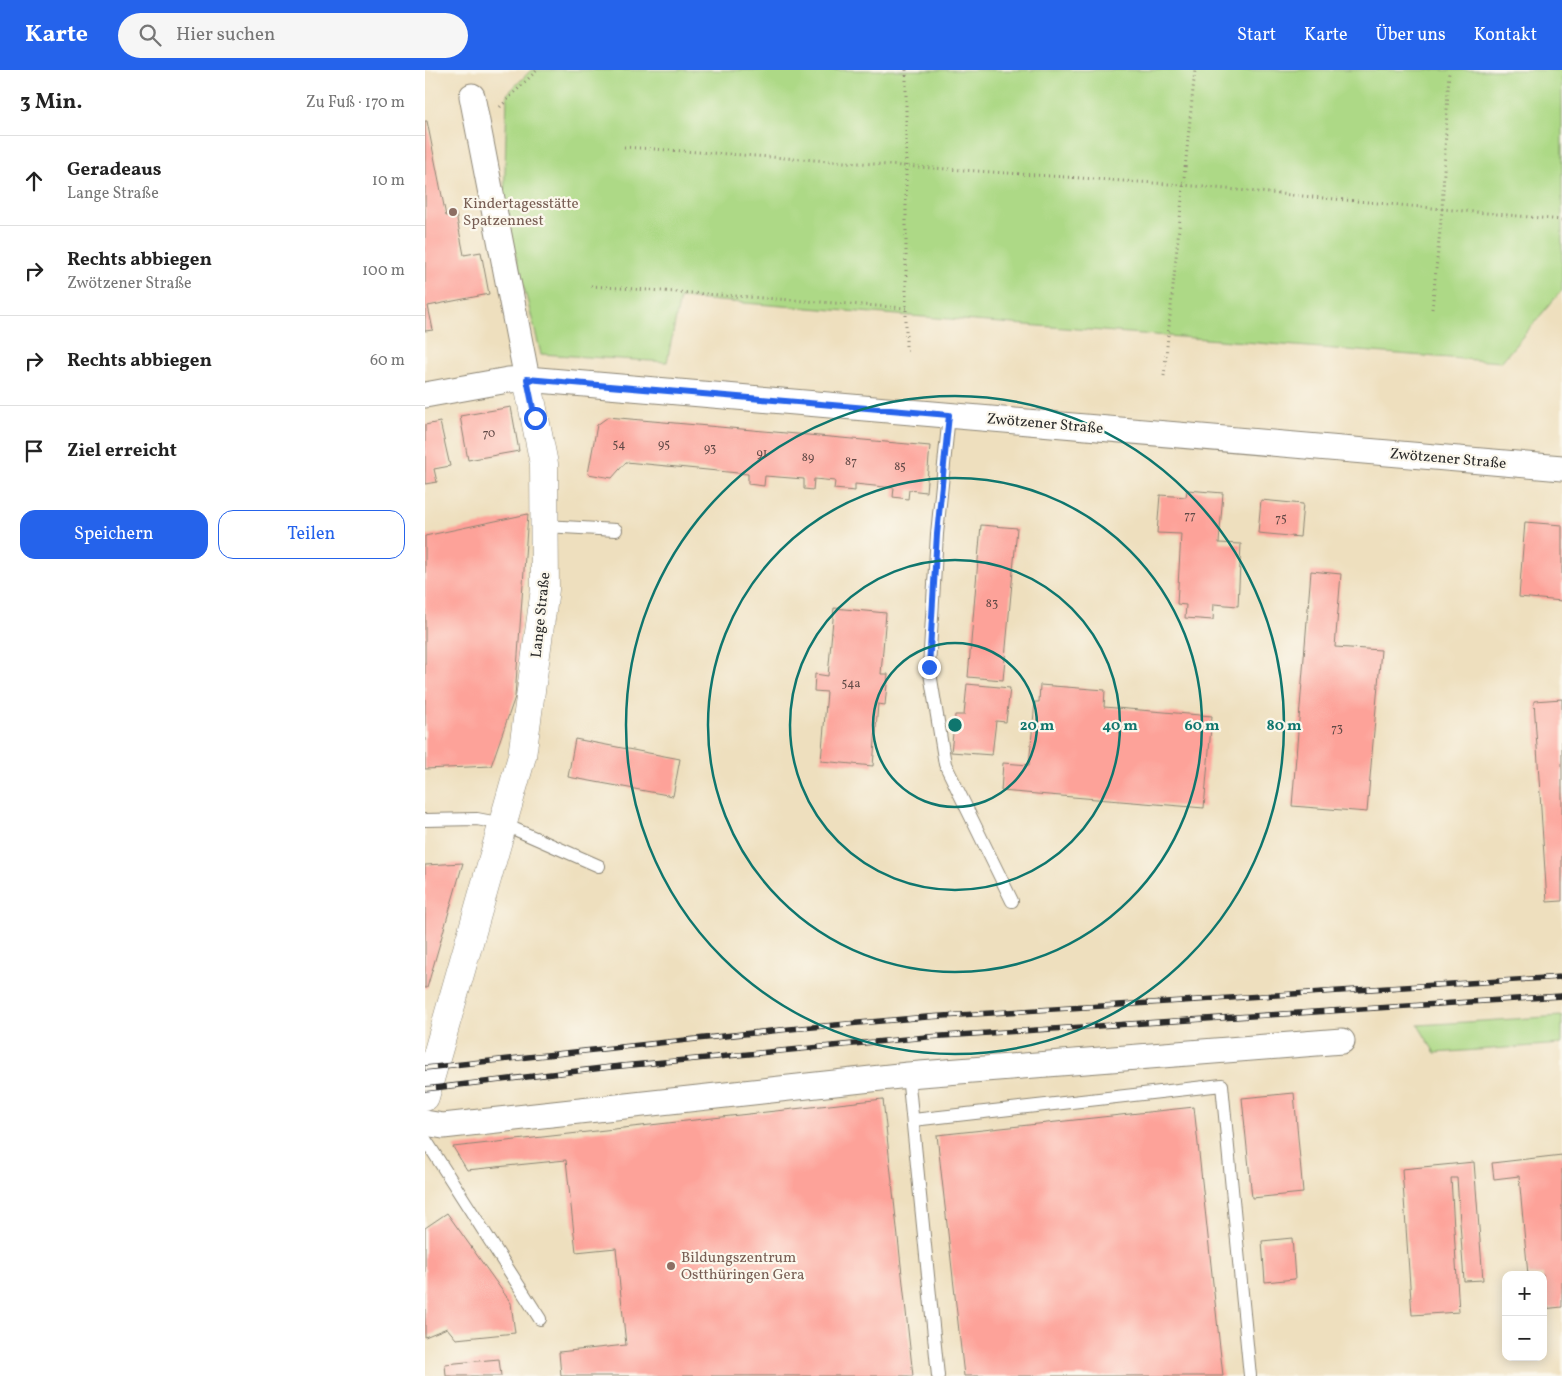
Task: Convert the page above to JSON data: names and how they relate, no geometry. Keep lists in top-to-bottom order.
{
  "streets": {
    "street": ["Zwötzener Straße", "Lange Straße"]
  },
  "crossings": [
    ["Zwötzener Straße", "Lange Straße"]
  ],
  "places": ["Kindertagesstätte Spatzennest", "Bildungszentrum Ostthüringen Gera"],
  "house_numbers": [
    "70",
    "54",
    "95",
    "93",
    "91",
    "89",
    "87",
    "85",
    "77",
    "75",
    "83",
    "54a",
    "73"
  ],
  "page": {
    "header": "Karte",
    "search": "Hier suchen",
    "nav": [
      "Start",
      "Karte",
      "Über uns",
      "Kontakt"
    ],
    "heading": ["3 Min.", "Zu Fuß · 170 m"],
    "list": [
      ["Geradeaus", "Lange Straße", "10 m"],
      ["Rechts abbiegen", "Zwötzener Straße", "100 m"],
      ["Rechts abbiegen", "60 m"],
      "Ziel erreicht"
    ],
    "buttons": ["Speichern", "Teilen"],
    "map_buttons": ["+", "−"]
  },
  "rings": [
    "20 m",
    "40 m",
    "60 m",
    "80 m"
  ]
}
